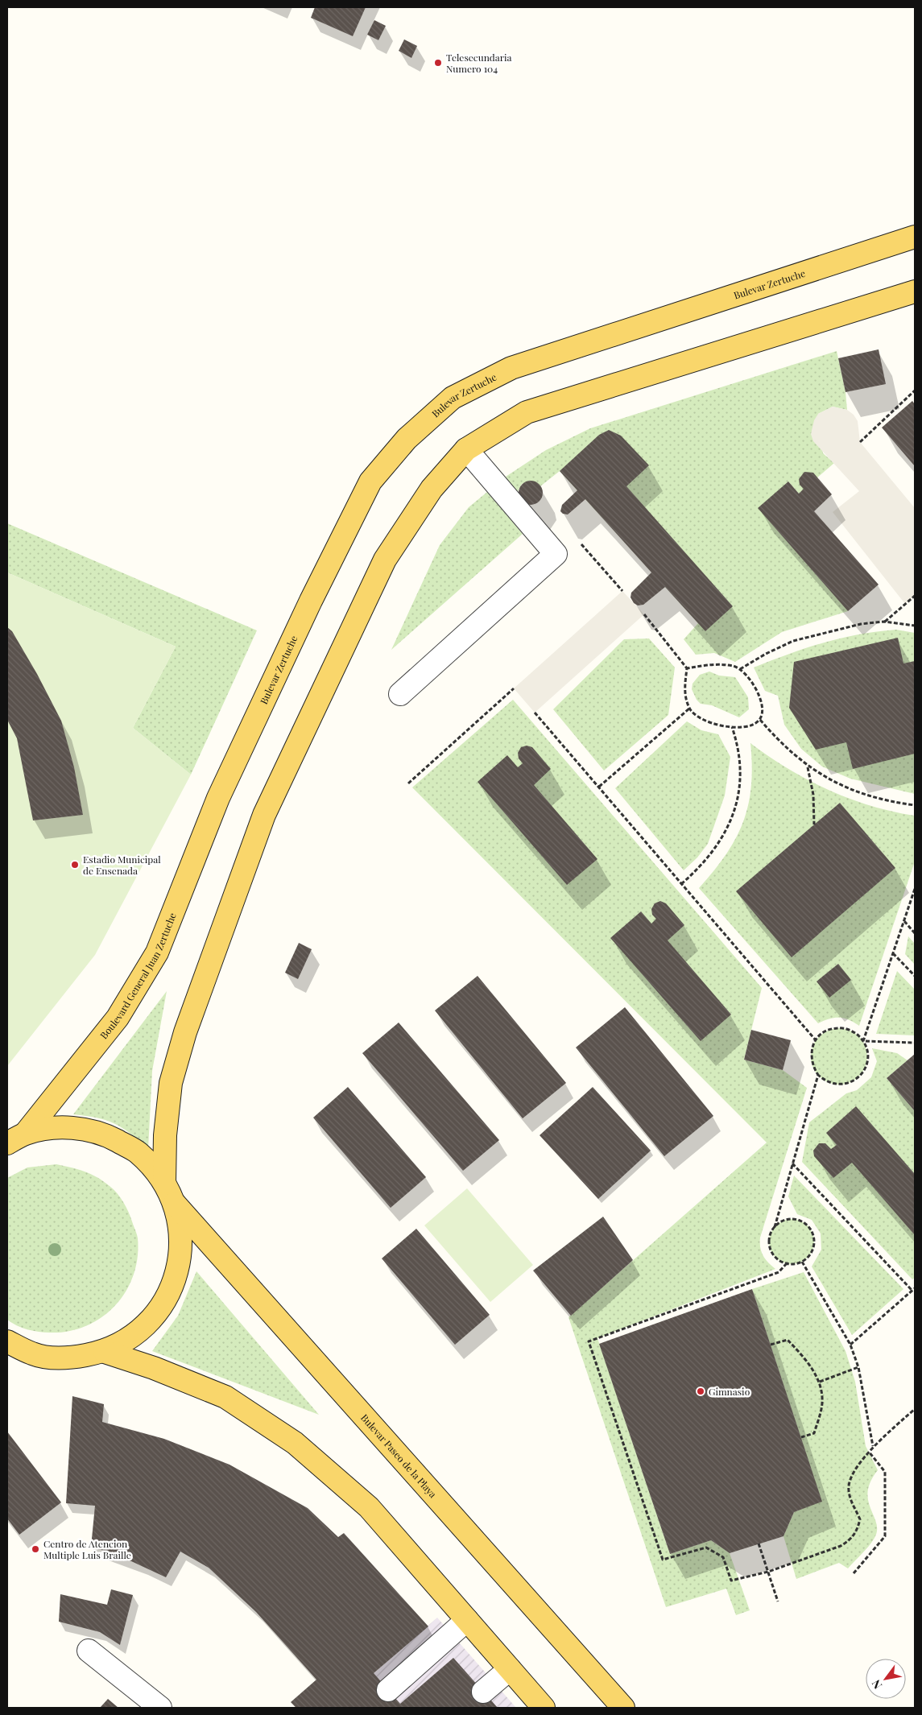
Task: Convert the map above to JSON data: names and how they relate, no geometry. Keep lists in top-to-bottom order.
{
  "streets": {
    "main road": ["Bulevar Zertuche", "Boulevard General Juan Zertuche", "Bulevar Paseo de la Playa"]
  },
  "crossings": [
    ["Bulevar Zertuche", "Boulevard General Juan Zertuche"]
  ],
  "places": [
    "Telesecundaria Numero 104",
    "Estadio Municipal de Ensenada",
    "Gimnasio",
    "Centro de Atencion Multiple Luis Braille"
  ],
  "north": "bottom left"
}
